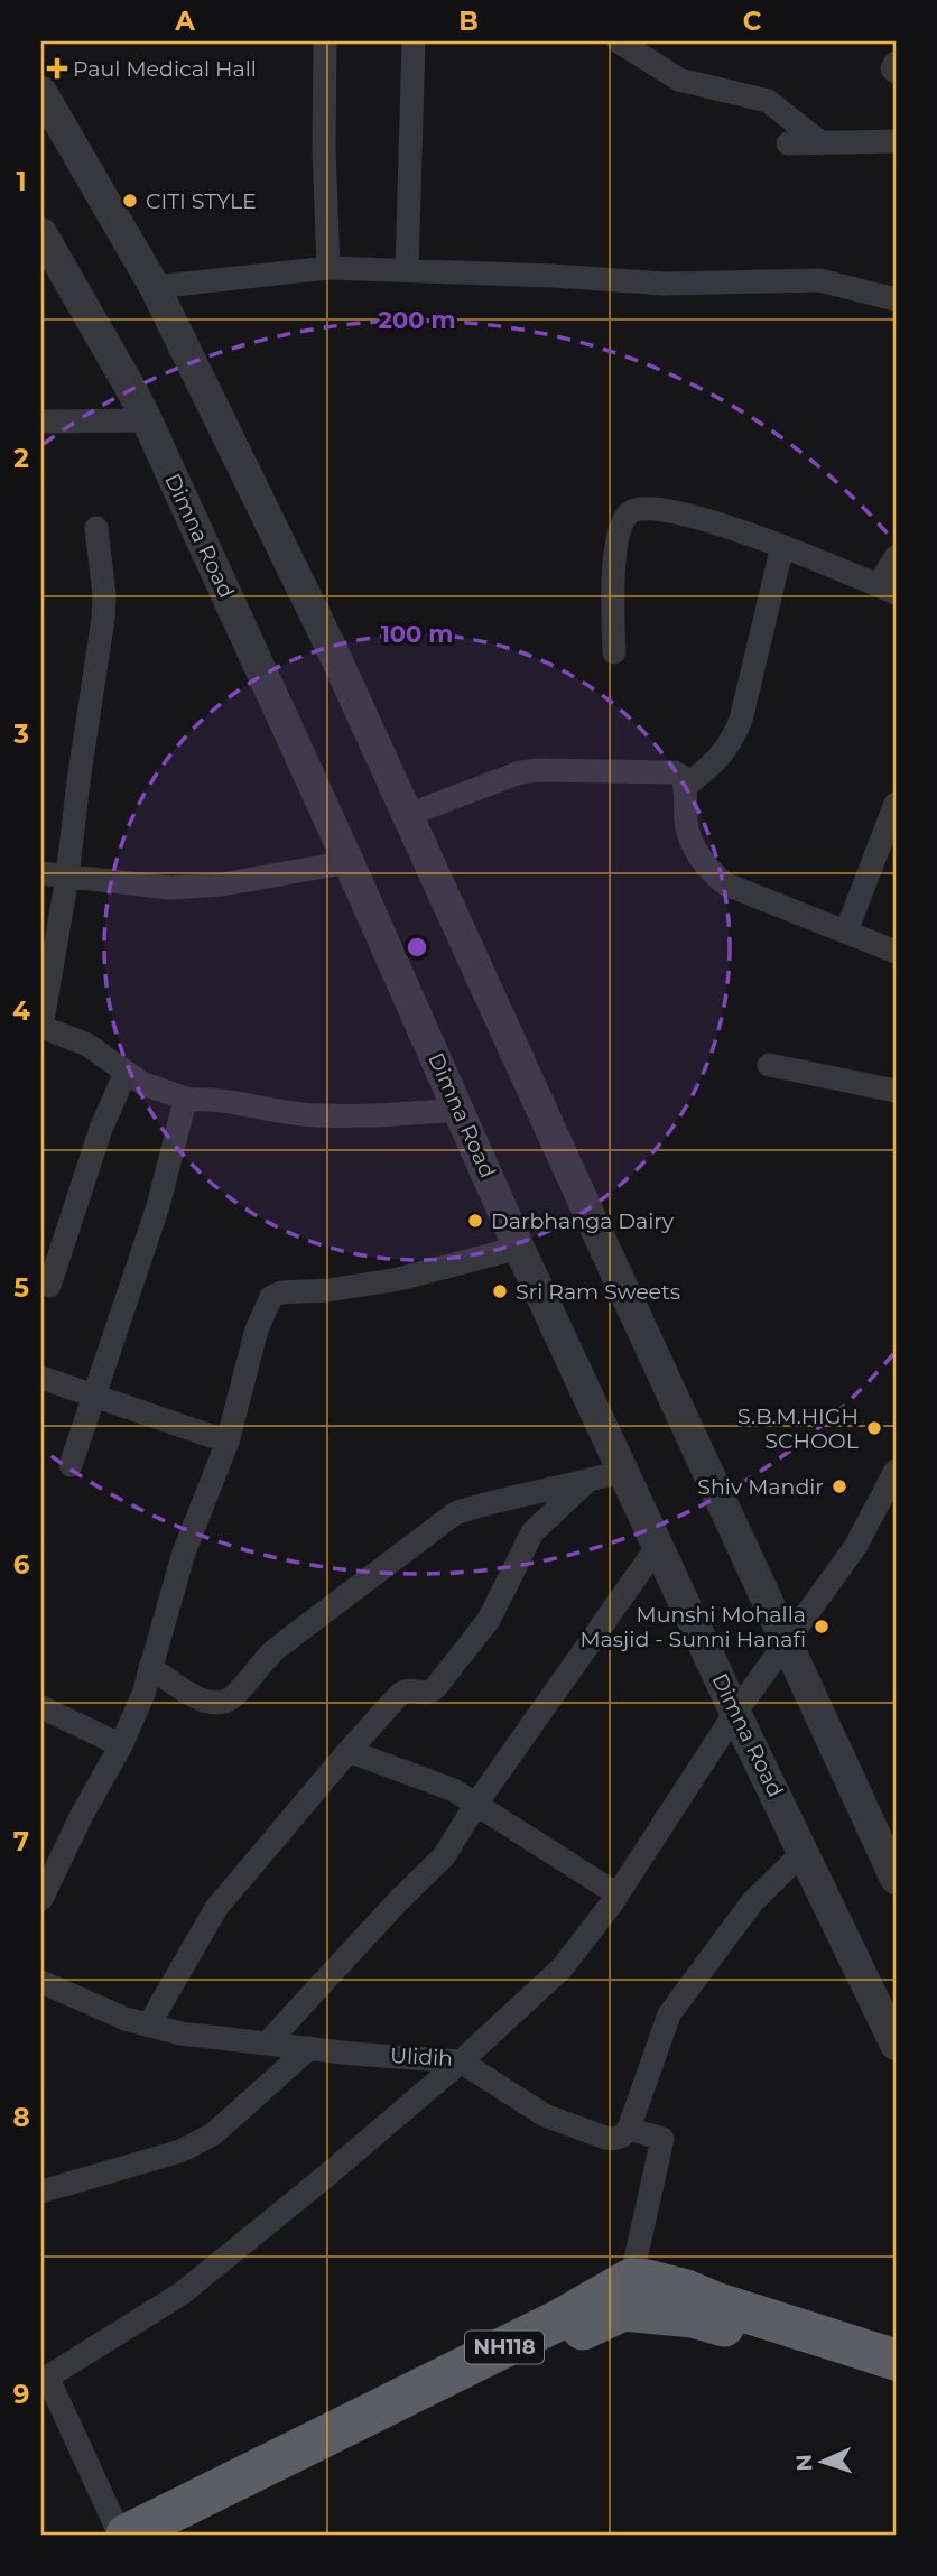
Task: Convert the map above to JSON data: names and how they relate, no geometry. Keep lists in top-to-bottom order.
{
  "streets": {
    "highway": ["NH118"],
    "street": ["Dimna Road", "Ulidih"]
  },
  "crossings": [
    ["Dimna Road", "Ulidih"]
  ],
  "places": {
    "health": ["Paul Medical Hall"],
    "other": [
      "CITI STYLE",
      "Darbhanga Dairy",
      "Sri Ram Sweets",
      "S.B.M.HIGH SCHOOL",
      "Shiv Mandir",
      "Munshi Mohalla Masjid - Sunni Hanafi"
    ]
  },
  "north": "left",
  "grid": {
    "columns": ["A", "B", "C"],
    "rows": [
      "1",
      "2",
      "3",
      "4",
      "5",
      "6",
      "7",
      "8",
      "9"
    ]
  },
  "rings": ["200 m", "100 m"]
}
